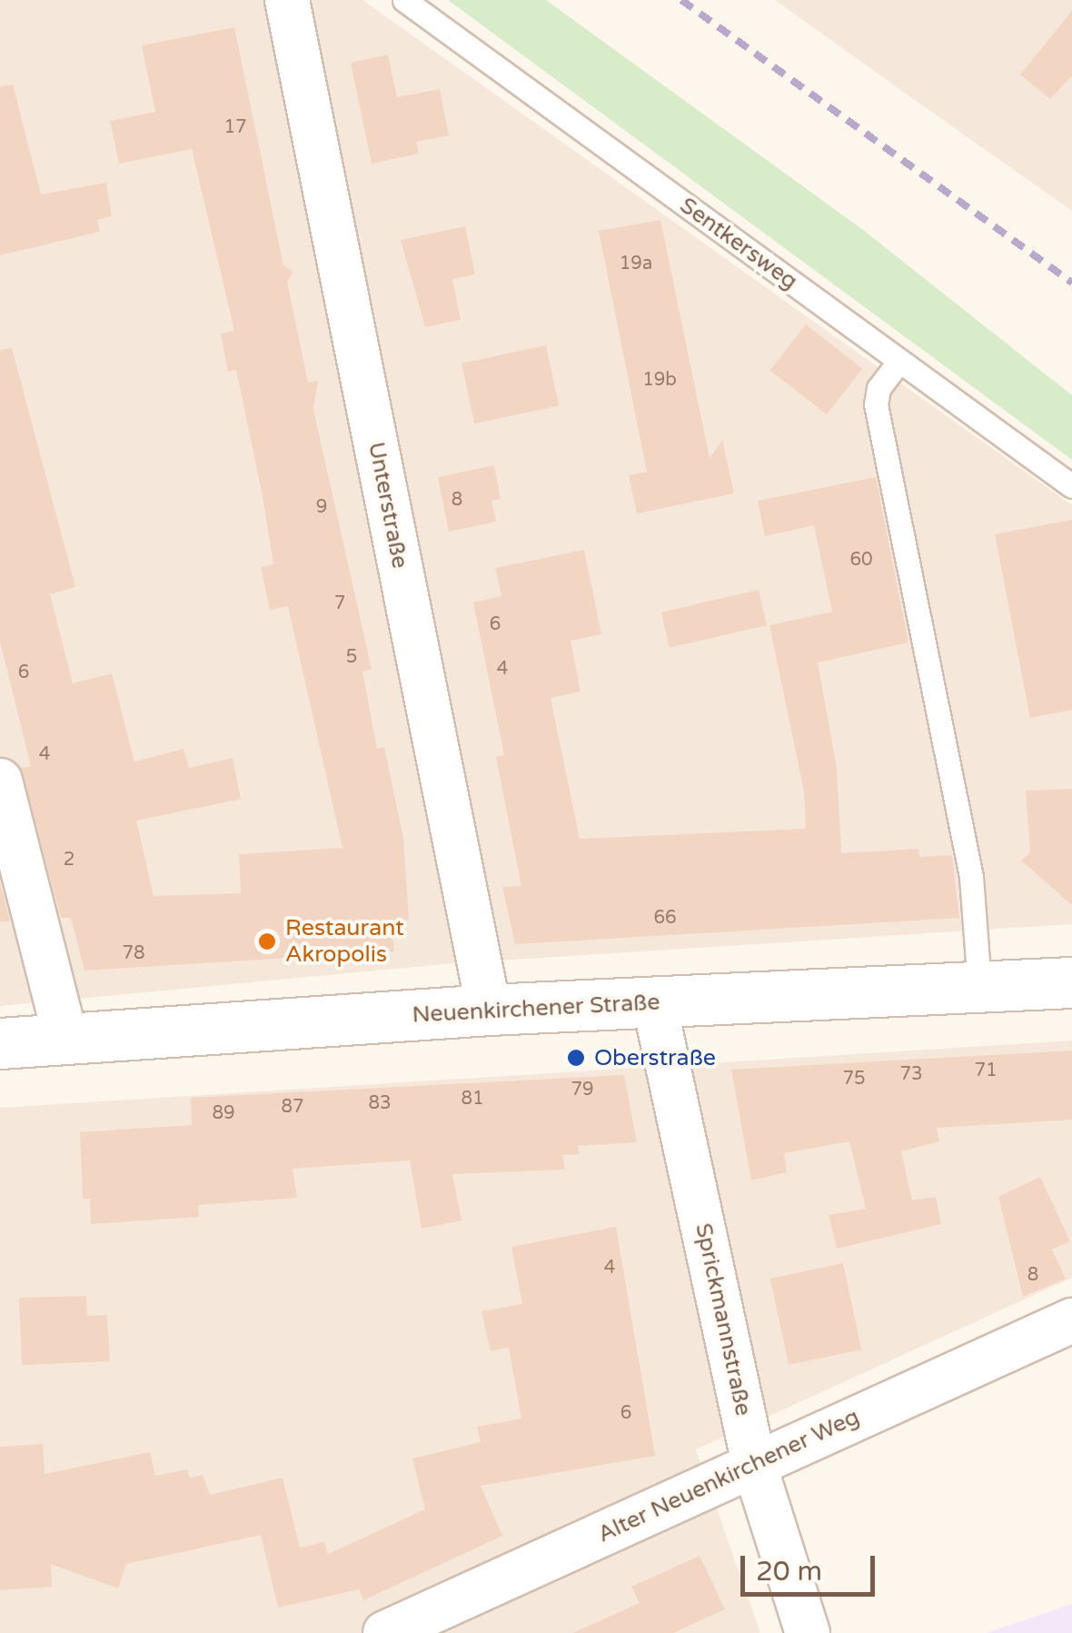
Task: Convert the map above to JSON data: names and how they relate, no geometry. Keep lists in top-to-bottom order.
{
  "streets": {
    "street": [
      "Unterstraße",
      "Neuenkirchener Straße",
      "Sprickmannstraße",
      "Alter Neuenkirchener Weg"
    ],
    "lane": ["Sentkersweg"]
  },
  "crossings": [
    ["Unterstraße", "Neuenkirchener Straße"],
    ["Neuenkirchener Straße", "Sprickmannstraße"],
    ["Sprickmannstraße", "Alter Neuenkirchener Weg"]
  ],
  "places": ["Restaurant Akropolis", "Oberstraße"],
  "house_numbers": [
    "17",
    "19a",
    "19b",
    "8",
    "9",
    "60",
    "7",
    "6",
    "5",
    "4",
    "6",
    "4",
    "2",
    "66",
    "78",
    "71",
    "73",
    "75",
    "79",
    "81",
    "83",
    "87",
    "89",
    "4",
    "8",
    "6"
  ],
  "scale_bar": "20 m"
}
